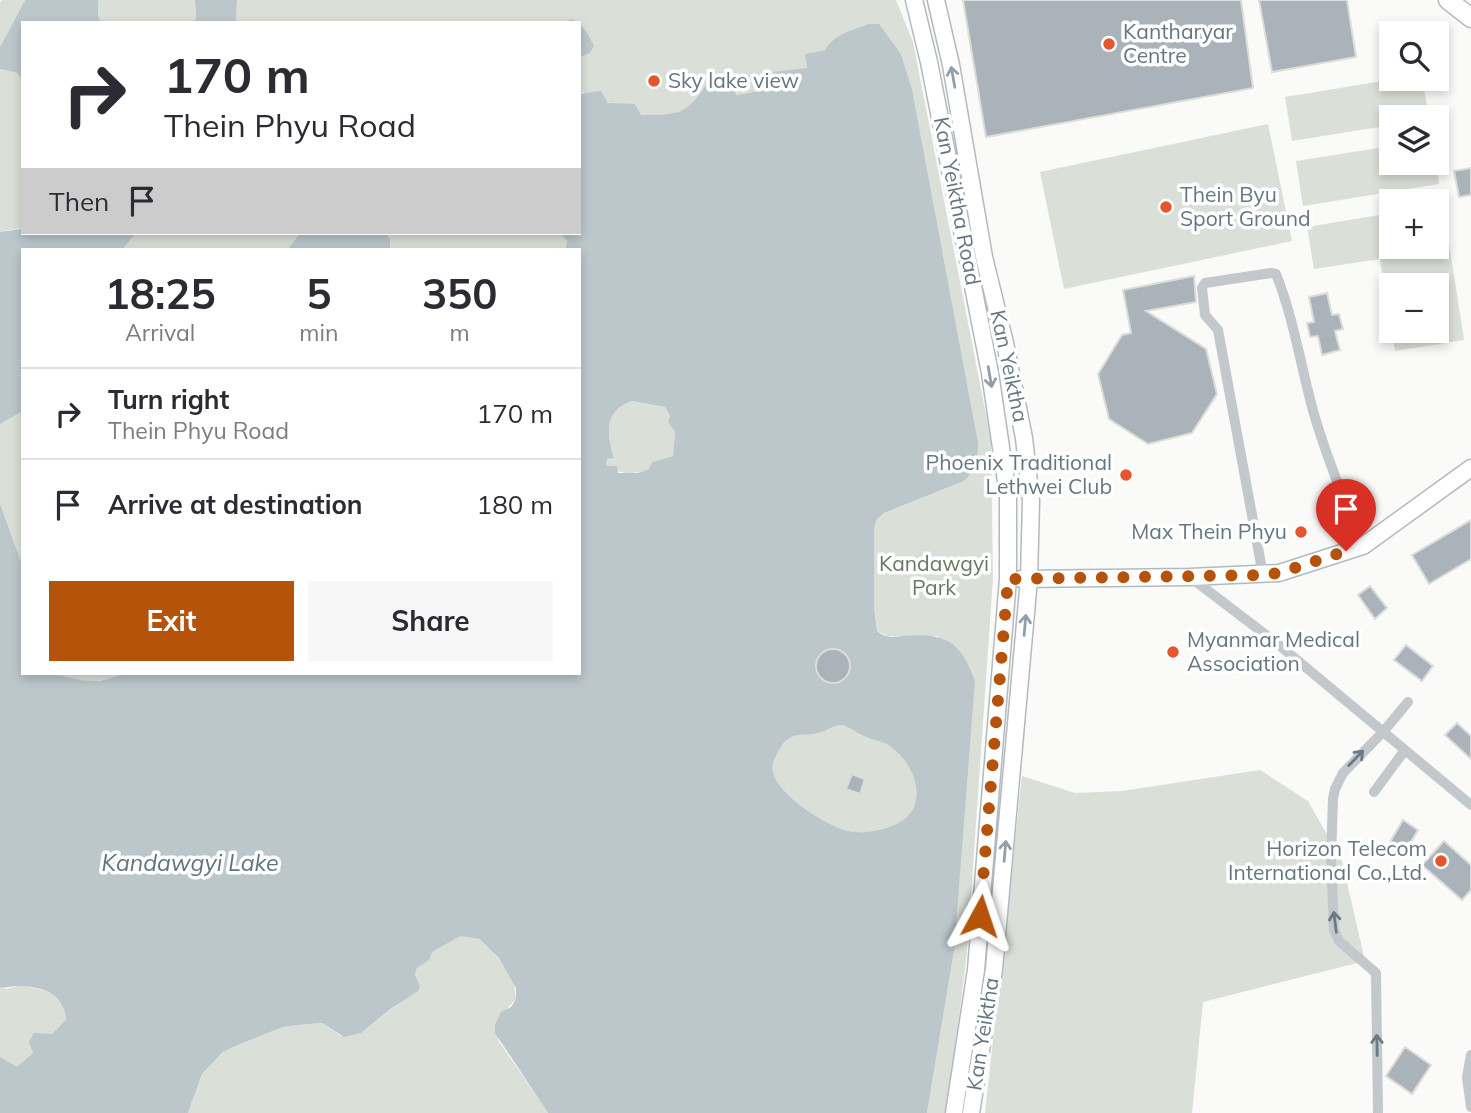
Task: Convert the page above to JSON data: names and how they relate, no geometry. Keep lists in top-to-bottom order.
{
  "streets": {
    "main road": ["Kan Yeiktha Road", "Kan Yeiktha"]
  },
  "one_way": ["Kan Yeiktha Road", "Kan Yeiktha"],
  "water": ["Kandawgyi Lake"],
  "parks": ["Kandawgyi Park"],
  "places": [
    "Kantharyar Centre",
    "Sky lake view",
    "Thein Byu Sport Ground",
    "Phoenix Traditional Lethwei Club",
    "Max Thein Phyu",
    "Myanmar Medical Association",
    "Horizon Telecom International Co.,Ltd."
  ],
  "page": {
    "map_buttons": ["+", "−"],
    "turn": ["170 m", "Thein Phyu Road"],
    "then": "Then",
    "eta": [
      "18:25",
      "Arrival",
      "5",
      "min",
      "350",
      "m"
    ],
    "list": [
      {
        "name": "Turn right",
        "note": "Thein Phyu Road",
        "value": "170 m"
      },
      {
        "name": "Arrive at destination",
        "value": "180 m"
      }
    ],
    "buttons": ["Exit", "Share"]
  }
}
